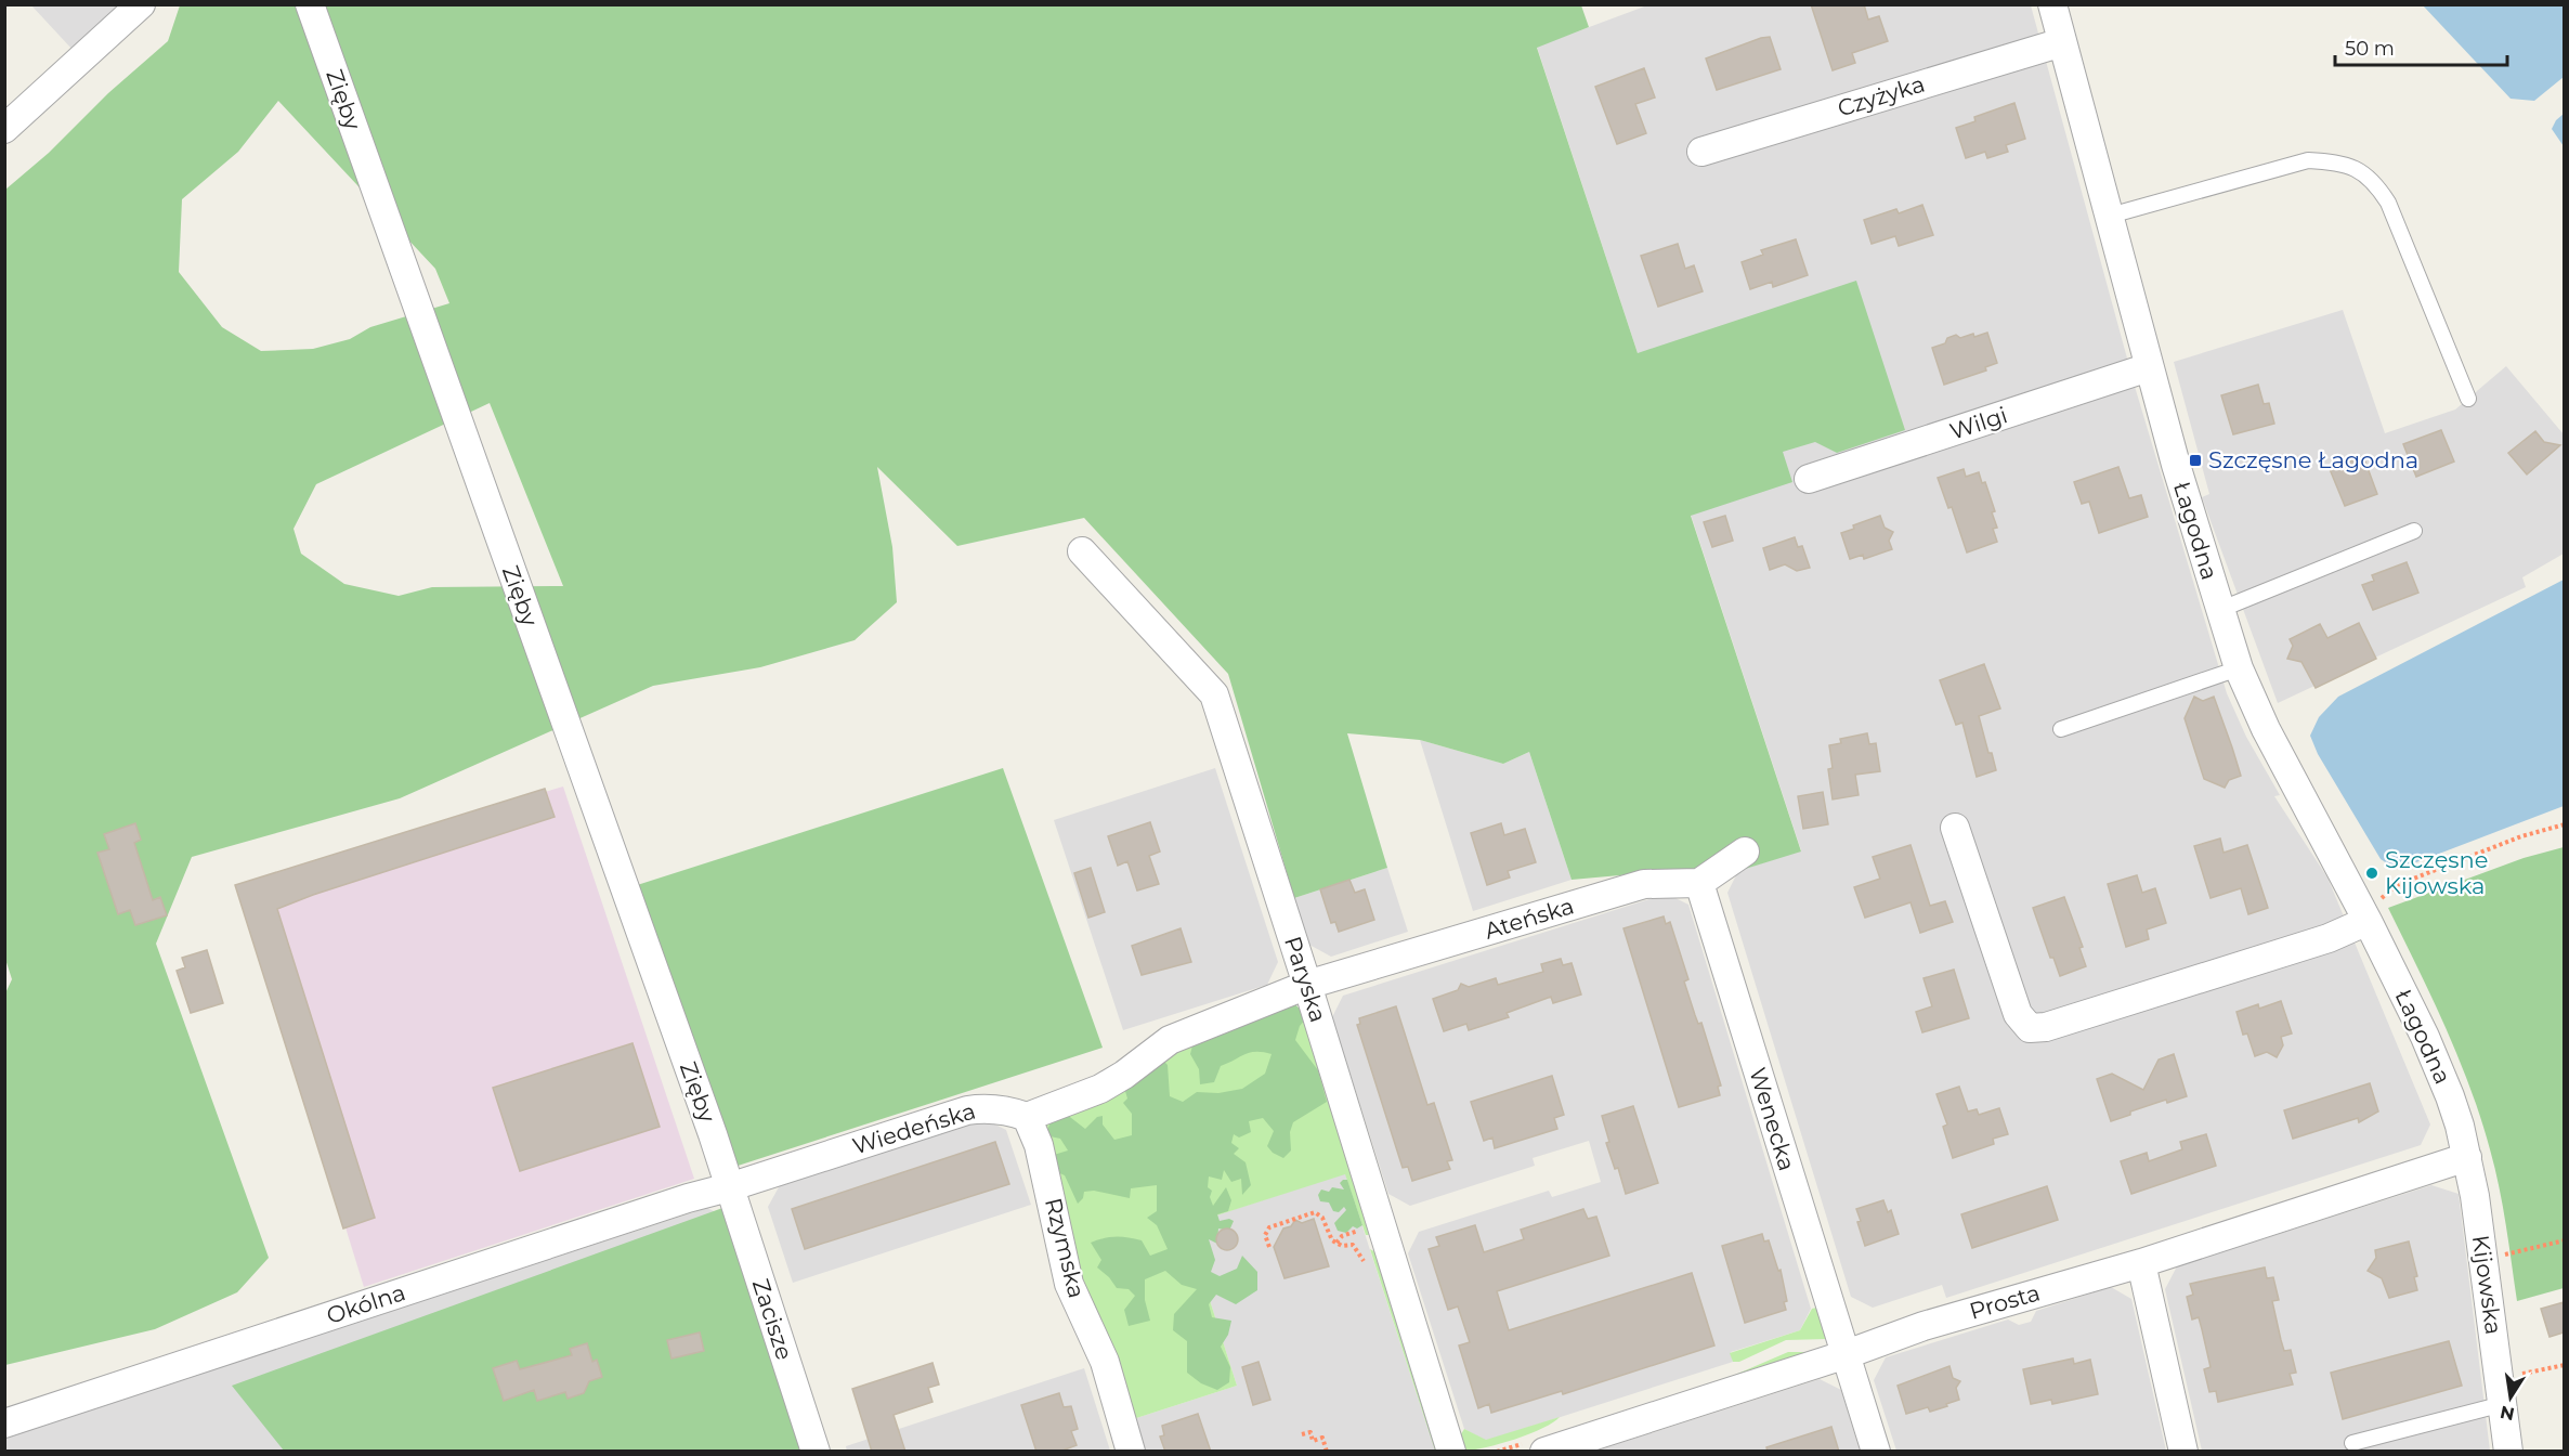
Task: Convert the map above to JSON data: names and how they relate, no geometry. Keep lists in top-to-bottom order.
{
  "streets": {
    "street": [
      "Czyżyka",
      "Zięby",
      "Wilgi",
      "Łagodna",
      "Ateńska",
      "Paryska",
      "Wenecka",
      "Wiedeńska",
      "Rzymska",
      "Kijowska",
      "Prosta",
      "Okólna",
      "Zacisze"
    ]
  },
  "crossings": [
    ["Czyżyka", "Łagodna"],
    ["Zięby", "Wiedeńska"],
    ["Zięby", "Okólna"],
    ["Zięby", "Zacisze"],
    ["Wilgi", "Łagodna"],
    ["Łagodna", "Kijowska"],
    ["Łagodna", "Prosta"],
    ["Ateńska", "Paryska"],
    ["Ateńska", "Wenecka"],
    ["Wenecka", "Prosta"],
    ["Wiedeńska", "Rzymska"],
    ["Wiedeńska", "Okólna"],
    ["Wiedeńska", "Zacisze"],
    ["Kijowska", "Prosta"],
    ["Okólna", "Zacisze"]
  ],
  "places": {
    "transit": ["Szczęsne Łagodna"],
    "other": ["Szczęsne Kijowska"]
  },
  "scale_bar": "50 m",
  "north": "bottom"
}
